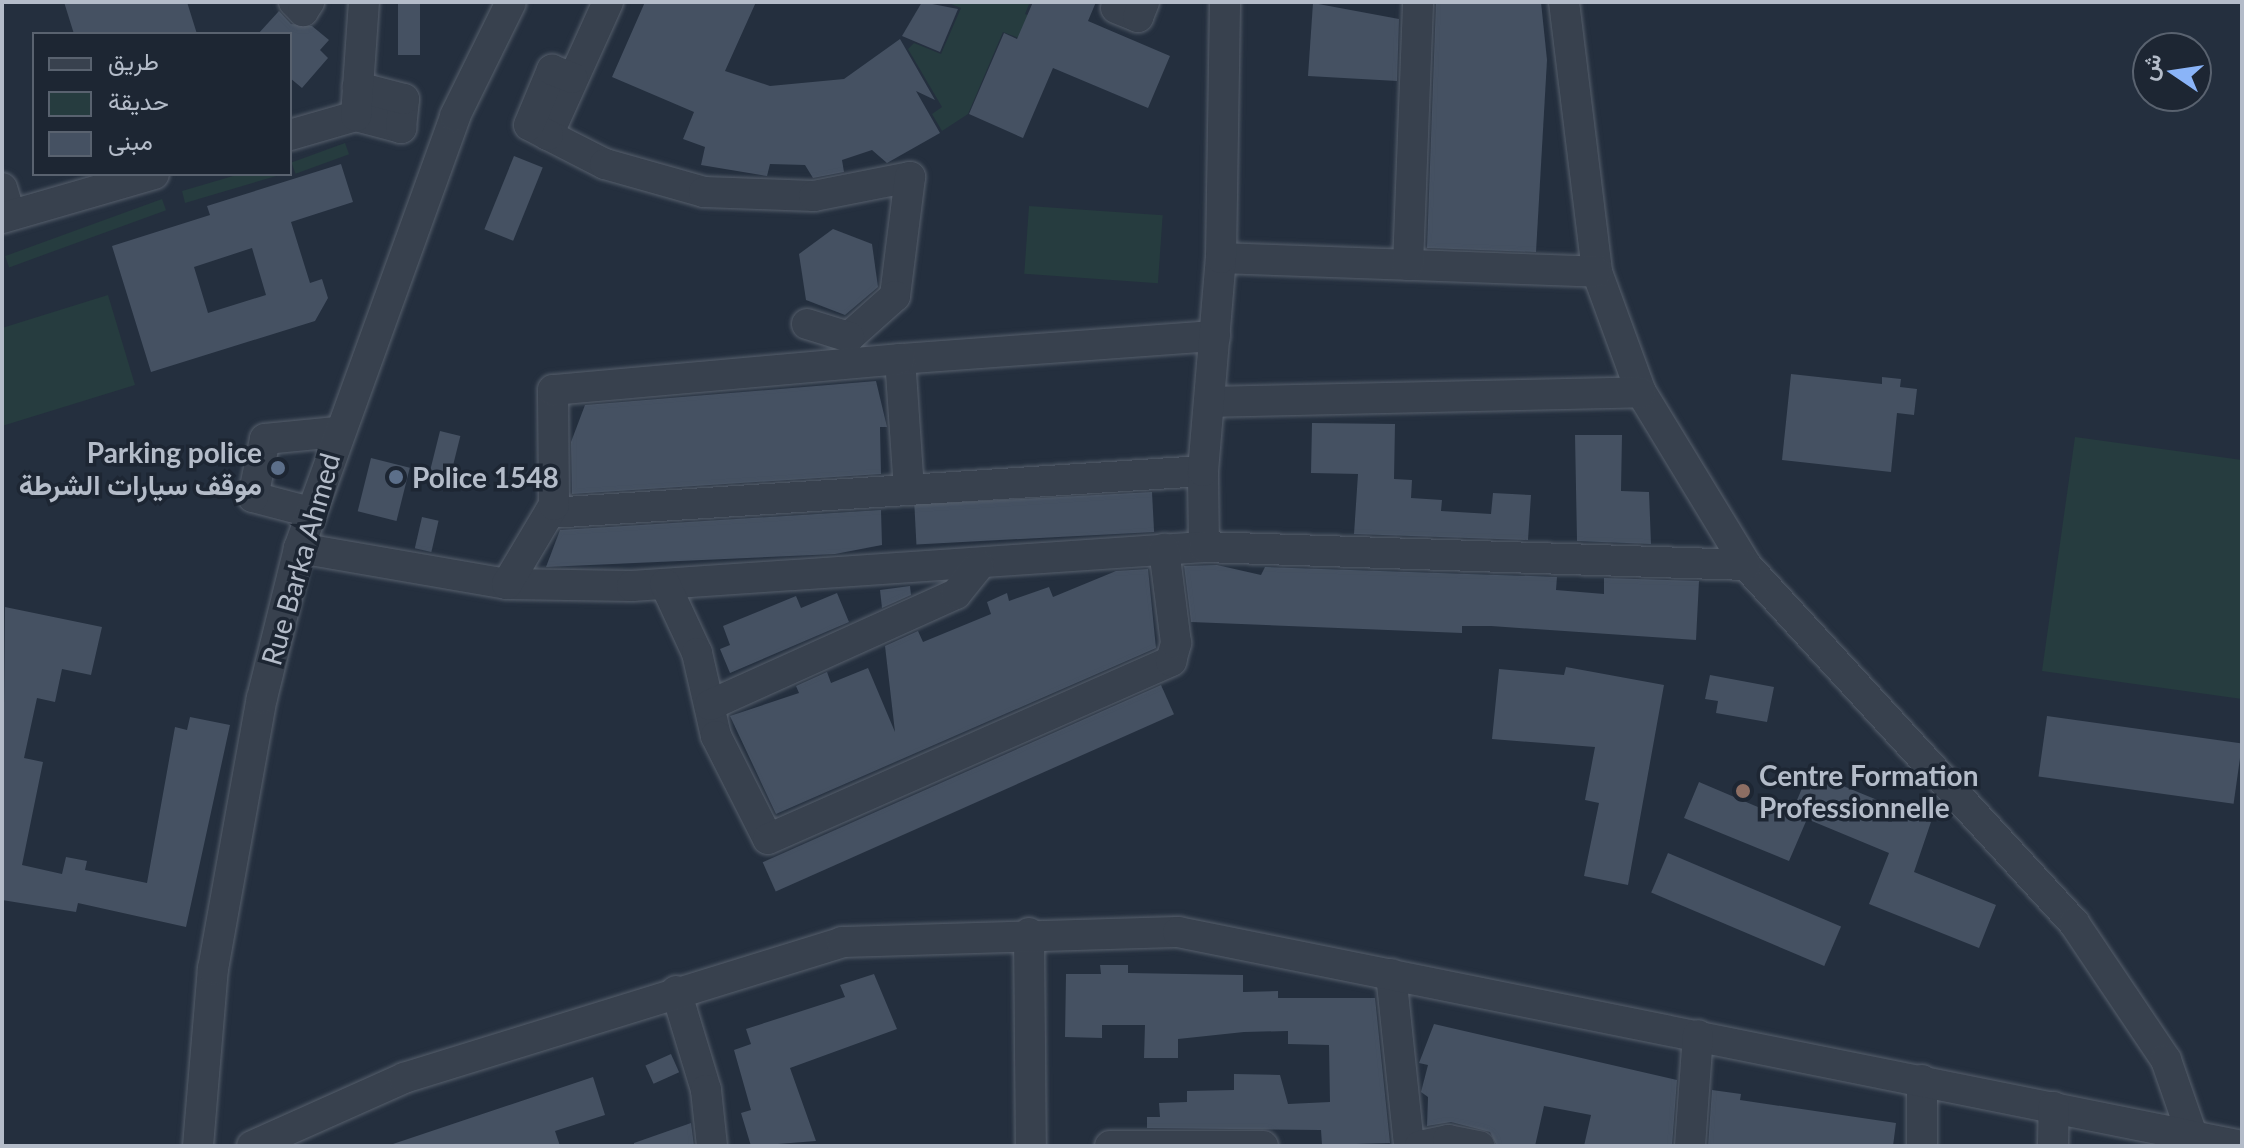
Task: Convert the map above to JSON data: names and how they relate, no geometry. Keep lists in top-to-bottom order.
{
  "streets": {
    "street": ["Rue Barka Ahmed"]
  },
  "places": ["Parking police موقف سيارات الشرطة", "Police 1548", "Centre Formation Professionnelle"],
  "legend": ["طريق", "حديقة", "مبنى"],
  "north": "left"
}
